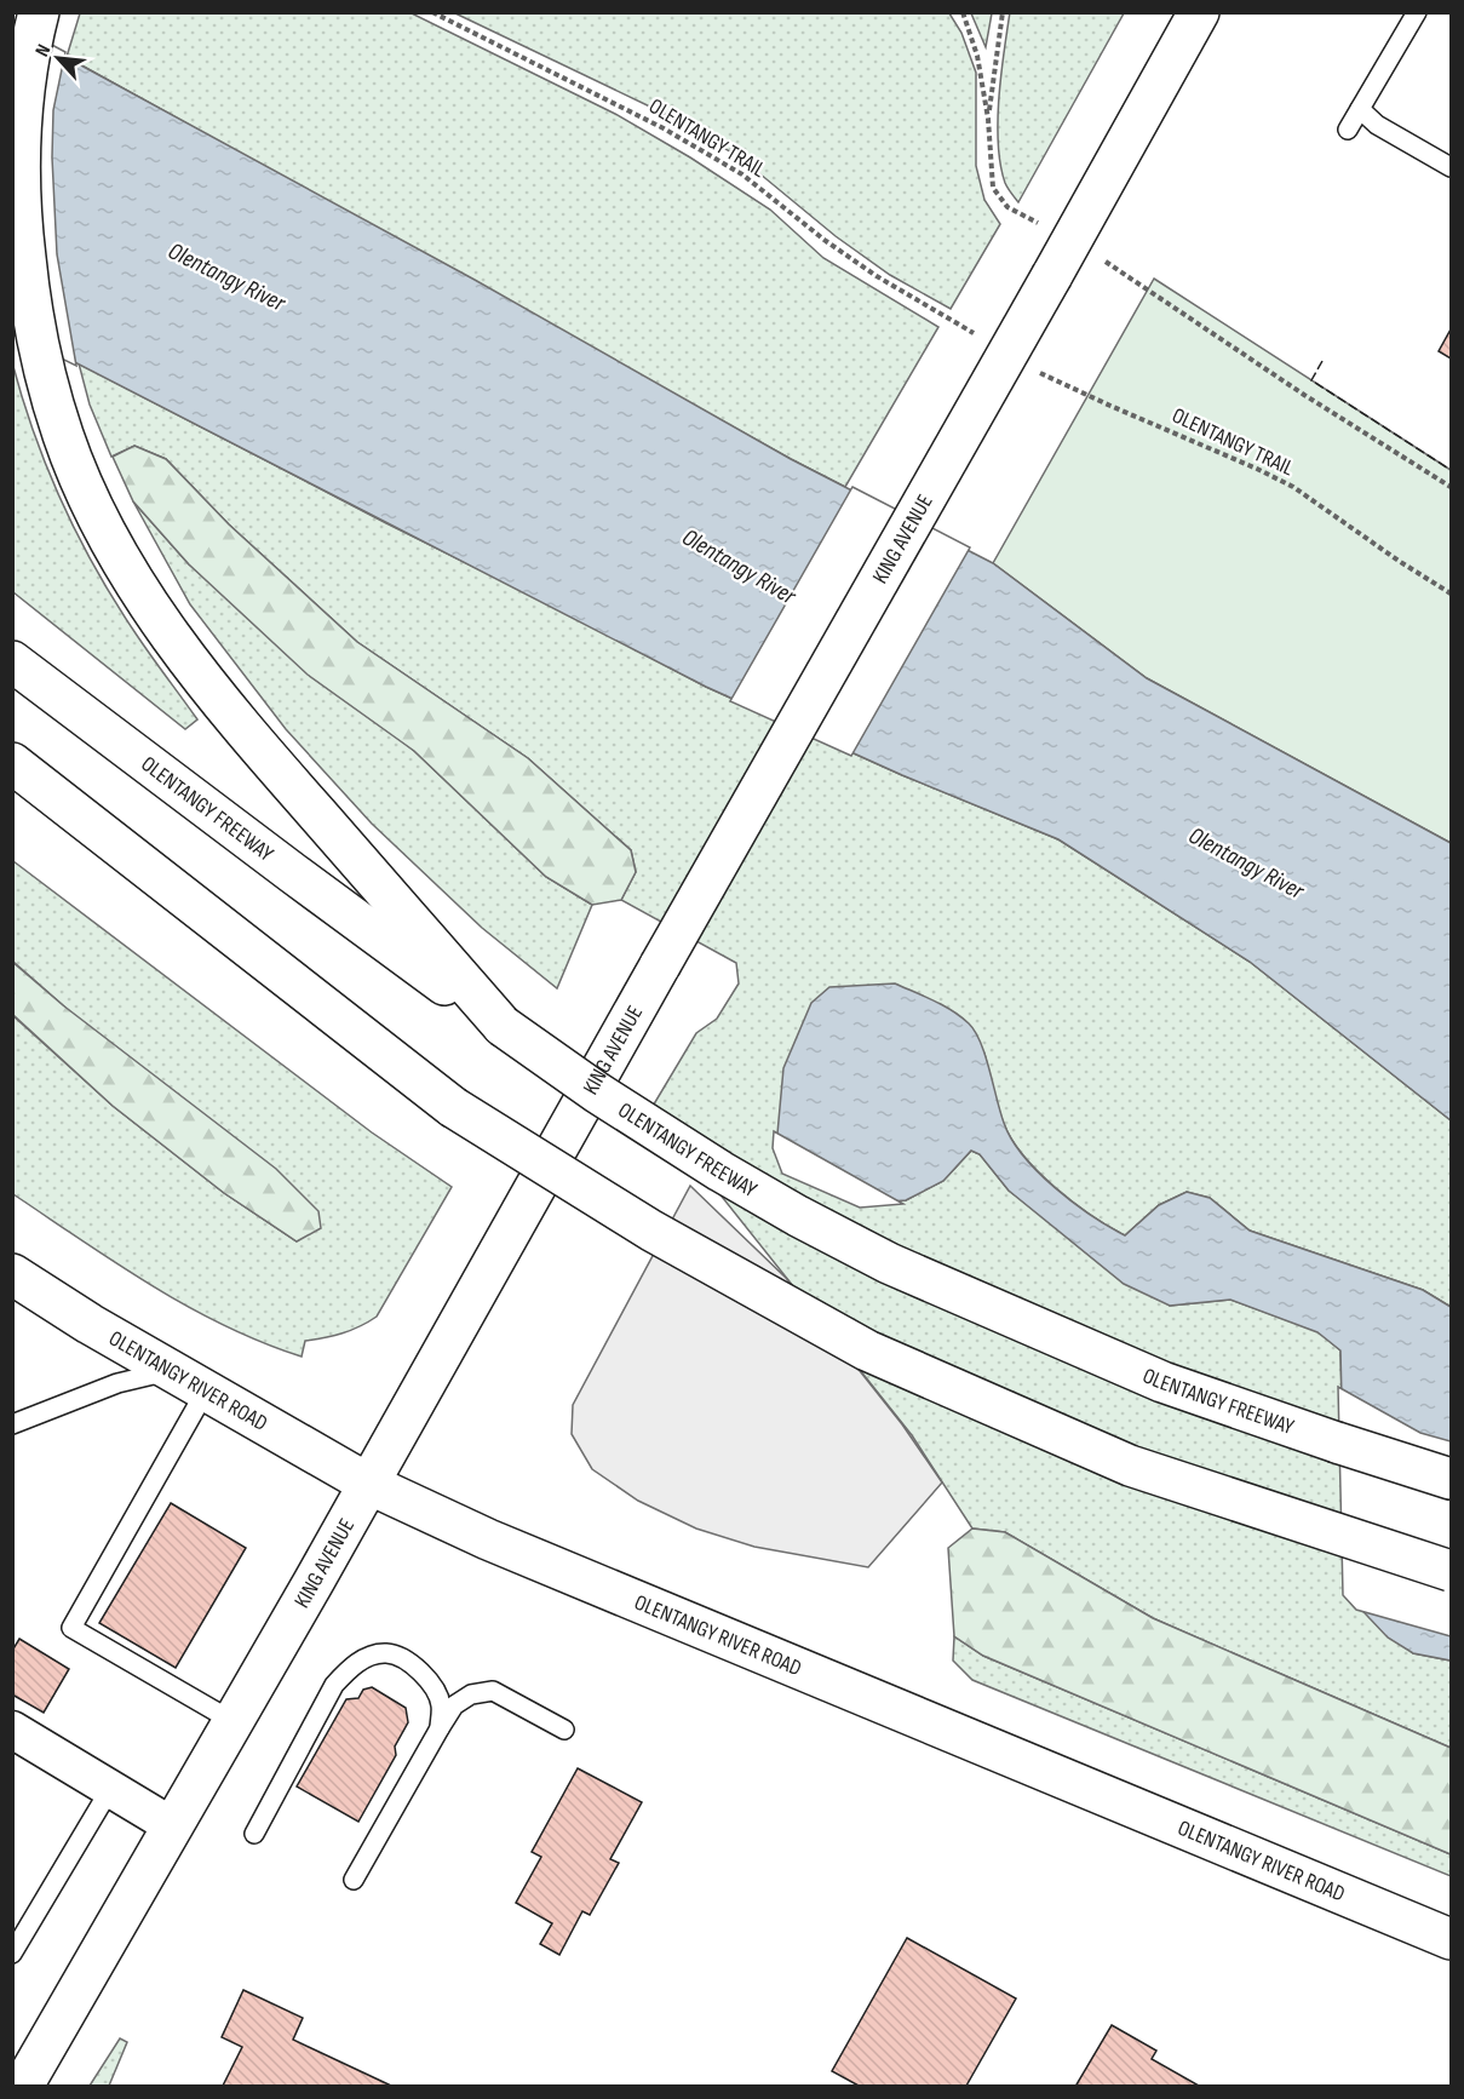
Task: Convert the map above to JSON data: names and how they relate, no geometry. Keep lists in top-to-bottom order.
{
  "streets": {
    "main road": ["KING AVENUE", "OLENTANGY FREEWAY", "OLENTANGY RIVER ROAD"],
    "path": ["OLENTANGY TRAIL"]
  },
  "crossings": [
    ["KING AVENUE", "OLENTANGY RIVER ROAD"]
  ],
  "water": ["Olentangy River"],
  "north": "top left"
}
